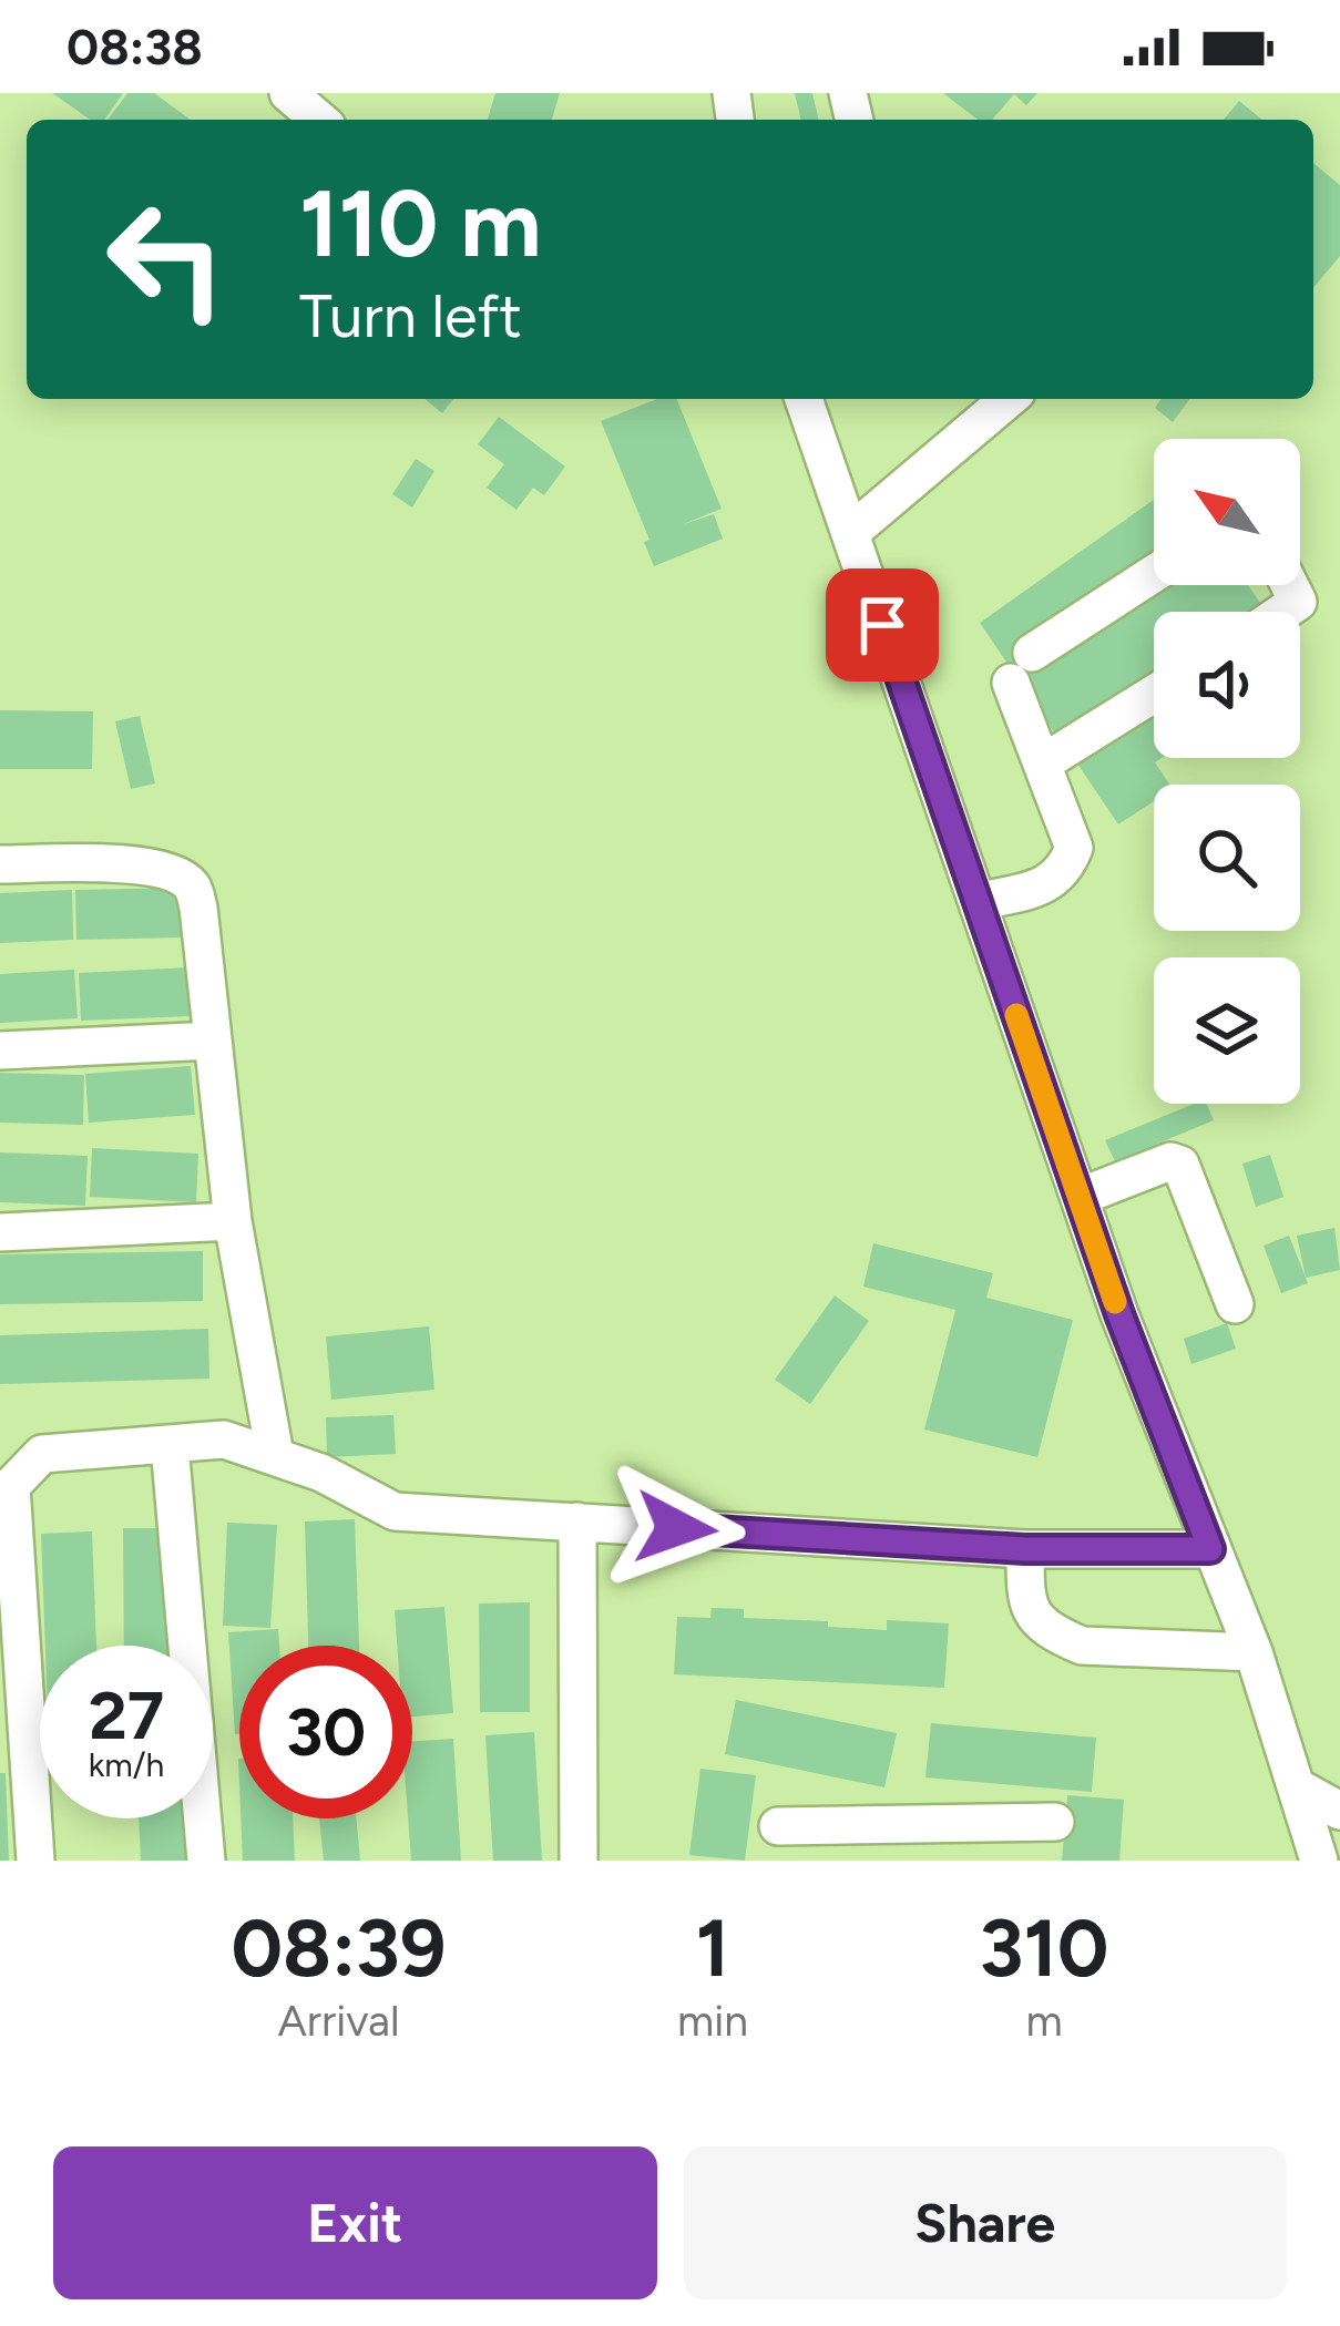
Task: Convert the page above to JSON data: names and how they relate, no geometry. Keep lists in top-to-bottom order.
{
  "north": "top left",
  "page": {
    "status": "08:38",
    "turn": ["110 m", "Turn left"],
    "speed": "27 km/h",
    "limit": "30",
    "eta": [
      "08:39",
      "Arrival",
      "1",
      "min",
      "310",
      "m"
    ],
    "buttons": ["Exit", "Share"]
  }
}
